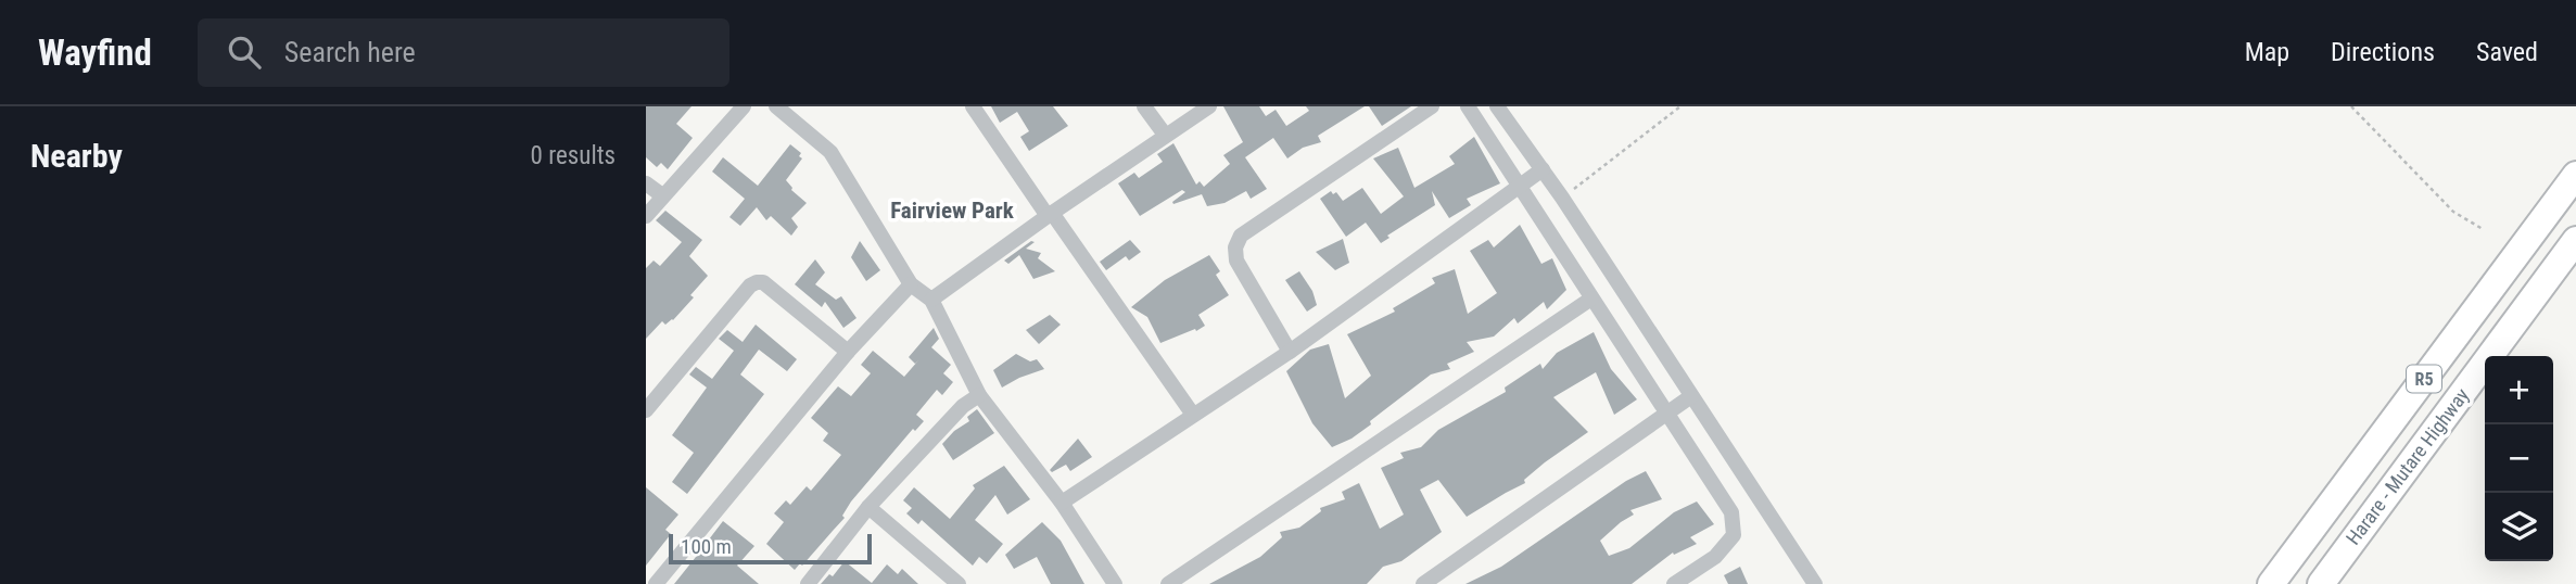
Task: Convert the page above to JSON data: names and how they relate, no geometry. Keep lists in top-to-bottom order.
{
  "streets": {
    "highway": ["R5", "Harare - Mutare Highway"]
  },
  "districts": ["Fairview Park"],
  "scale_bar": "100 m",
  "page": {
    "header": "Wayfind",
    "search": "Search here",
    "nav": ["Map", "Directions", "Saved"],
    "heading": ["Nearby", "0 results"],
    "map_buttons": ["+", "−"],
    "scale": "100 m"
  }
}
